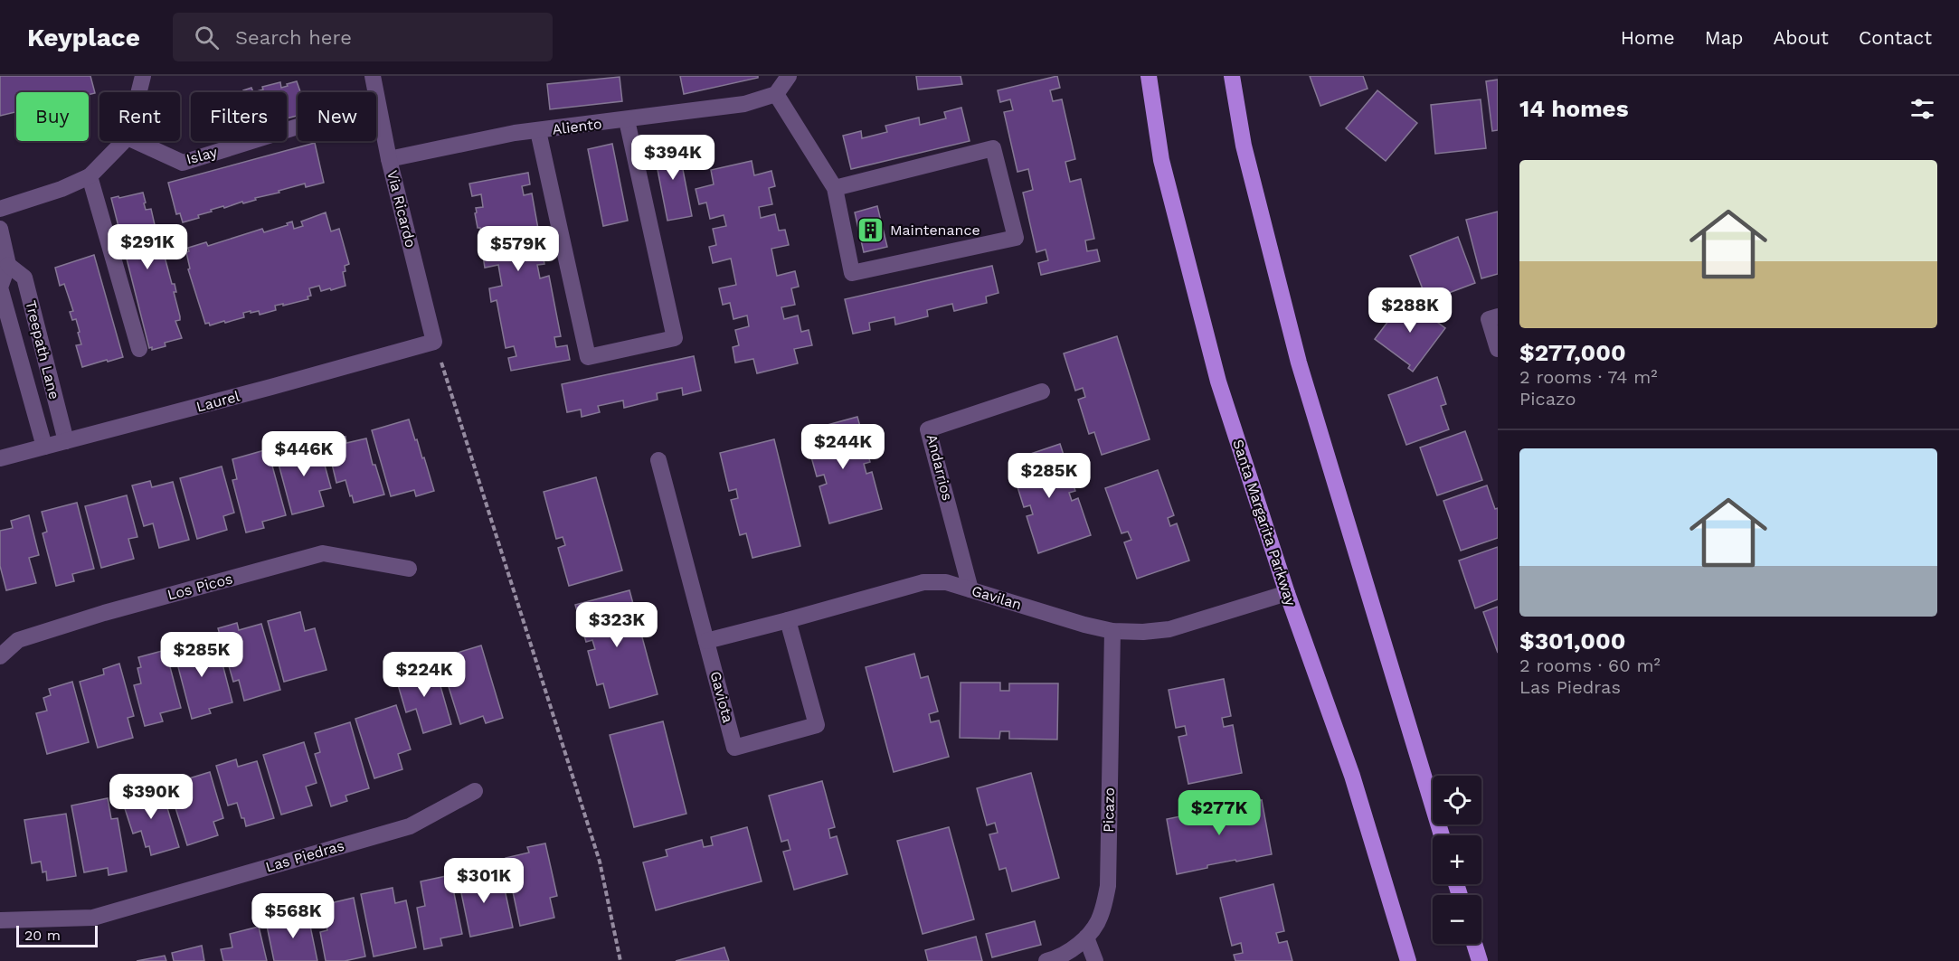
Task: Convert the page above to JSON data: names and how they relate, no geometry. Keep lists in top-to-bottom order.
{
  "streets": {
    "main road": ["Santa Margarita Parkway"],
    "street": [
      "Aliento",
      "Islay",
      "Via Ricardo",
      "Treepath Lane",
      "Laurel",
      "Andarrios",
      "Los Picos",
      "Gavilan",
      "Gaviota",
      "Picazo",
      "Las Piedras"
    ]
  },
  "crossings": [
    ["Aliento", "Via Ricardo"],
    ["Via Ricardo", "Laurel"],
    ["Treepath Lane", "Laurel"],
    ["Andarrios", "Gavilan"],
    ["Santa Margarita Parkway", "Gavilan"],
    ["Gavilan", "Gaviota"],
    ["Gavilan", "Picazo"]
  ],
  "places": {
    "building": ["Maintenance"]
  },
  "scale_bar": "20 m",
  "page": {
    "header": "Keyplace",
    "search": "Search here",
    "nav": [
      "Home",
      "Map",
      "About",
      "Contact"
    ],
    "heading": "14 homes",
    "chip": [
      "Buy",
      "Rent",
      "Filters",
      "New"
    ],
    "price": [
      "$394K",
      "$291K",
      "$579K",
      "$288K",
      "$244K",
      "$446K",
      "$285K",
      "$323K",
      "$285K",
      "$224K",
      "$390K",
      "$277K",
      "$301K",
      "$568K"
    ],
    "list": [
      {
        "name": "$277,000",
        "note": "2 rooms · 74 m² · Picazo"
      },
      {
        "name": "$301,000",
        "note": "2 rooms · 60 m² · Las Piedras"
      }
    ],
    "map_buttons": ["+", "−"],
    "scale": "20 m"
  }
}
